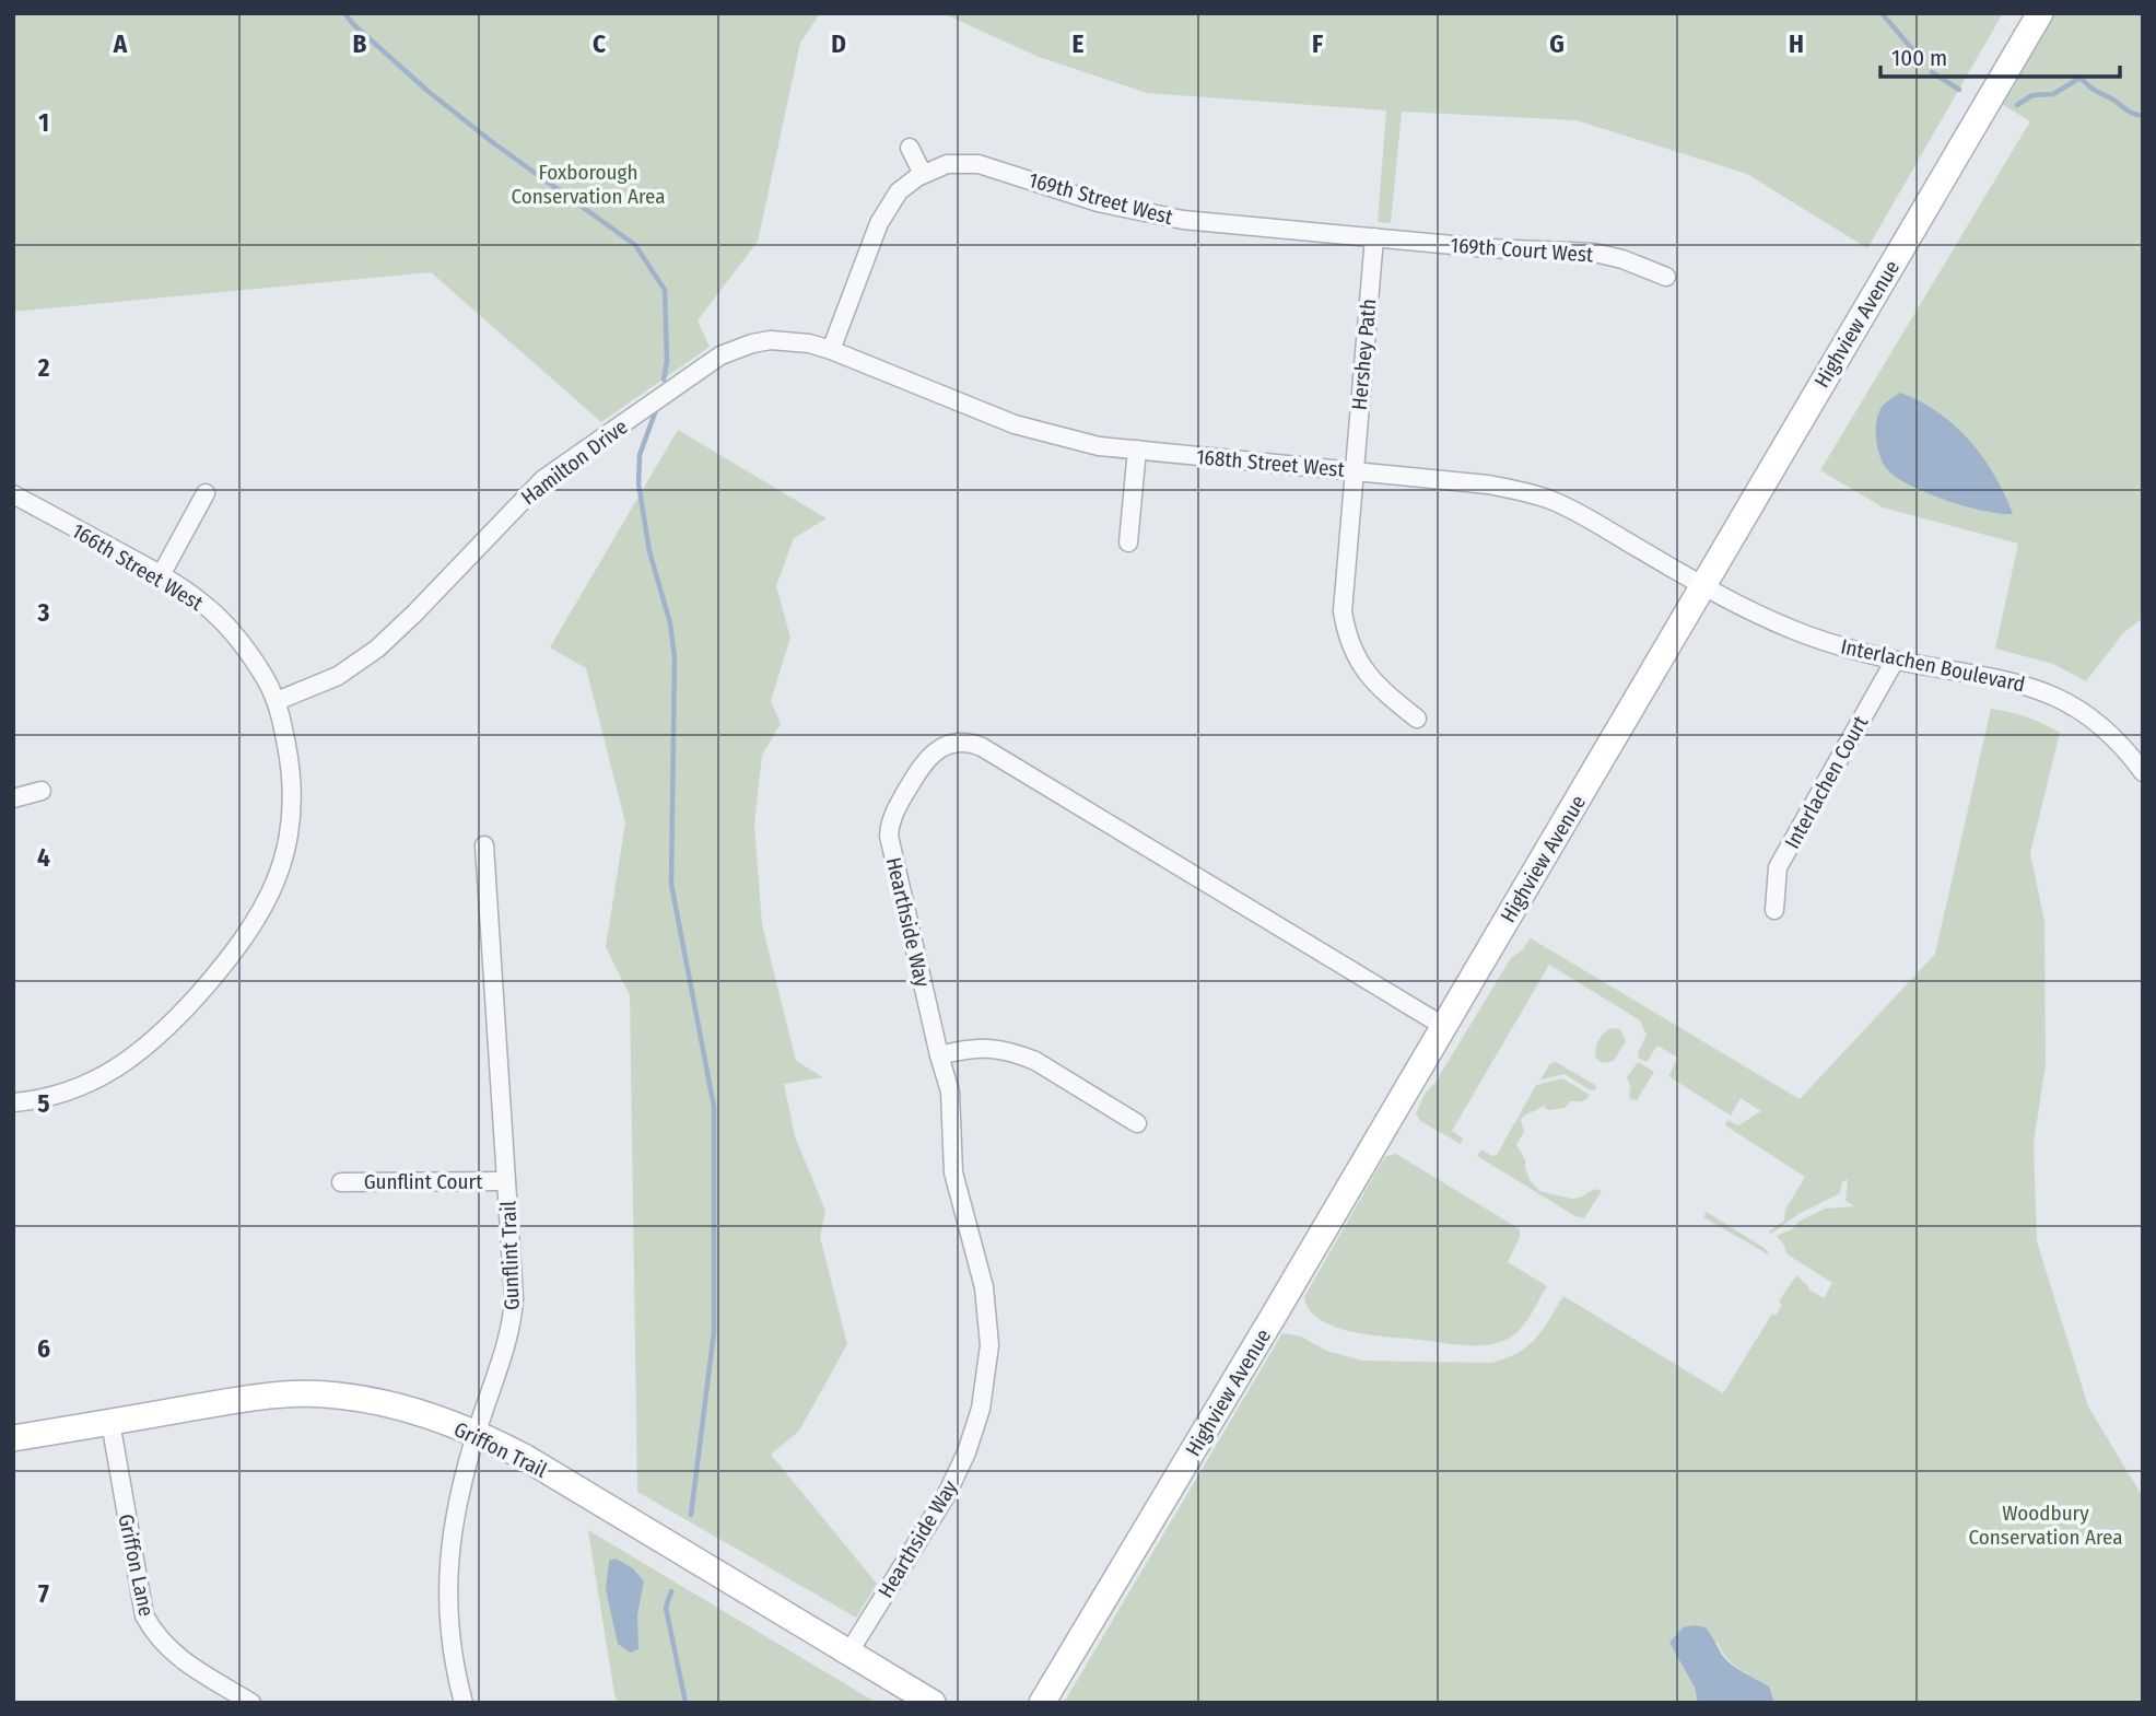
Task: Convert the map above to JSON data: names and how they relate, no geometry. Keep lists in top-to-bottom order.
{
  "streets": {
    "street": [
      "169th Street West",
      "169th Court West",
      "Highview Avenue",
      "Hershey Path",
      "Hamilton Drive",
      "168th Street West",
      "166th Street West",
      "Interlachen Boulevard",
      "Interlachen Court",
      "Hearthside Way",
      "Gunflint Court",
      "Gunflint Trail",
      "Griffon Trail",
      "Griffon Lane"
    ]
  },
  "crossings": [
    ["169th Street West", "169th Court West"],
    ["169th Street West", "Hershey Path"],
    ["169th Street West", "Hamilton Drive"],
    ["169th Street West", "168th Street West"],
    ["169th Court West", "Hershey Path"],
    ["Highview Avenue", "168th Street West"],
    ["Highview Avenue", "Interlachen Boulevard"],
    ["Highview Avenue", "Hearthside Way"],
    ["Hershey Path", "168th Street West"],
    ["Hamilton Drive", "168th Street West"],
    ["Hamilton Drive", "166th Street West"],
    ["168th Street West", "Interlachen Boulevard"],
    ["Interlachen Boulevard", "Interlachen Court"],
    ["Hearthside Way", "Griffon Trail"],
    ["Gunflint Court", "Gunflint Trail"],
    ["Gunflint Trail", "Griffon Trail"],
    ["Griffon Trail", "Griffon Lane"]
  ],
  "parks": ["Foxborough Conservation Area", "Woodbury Conservation Area"],
  "scale_bar": "100 m",
  "grid": {
    "columns": [
      "A",
      "B",
      "C",
      "D",
      "E",
      "F",
      "G",
      "H"
    ],
    "rows": [
      "1",
      "2",
      "3",
      "4",
      "5",
      "6",
      "7"
    ]
  }
}
